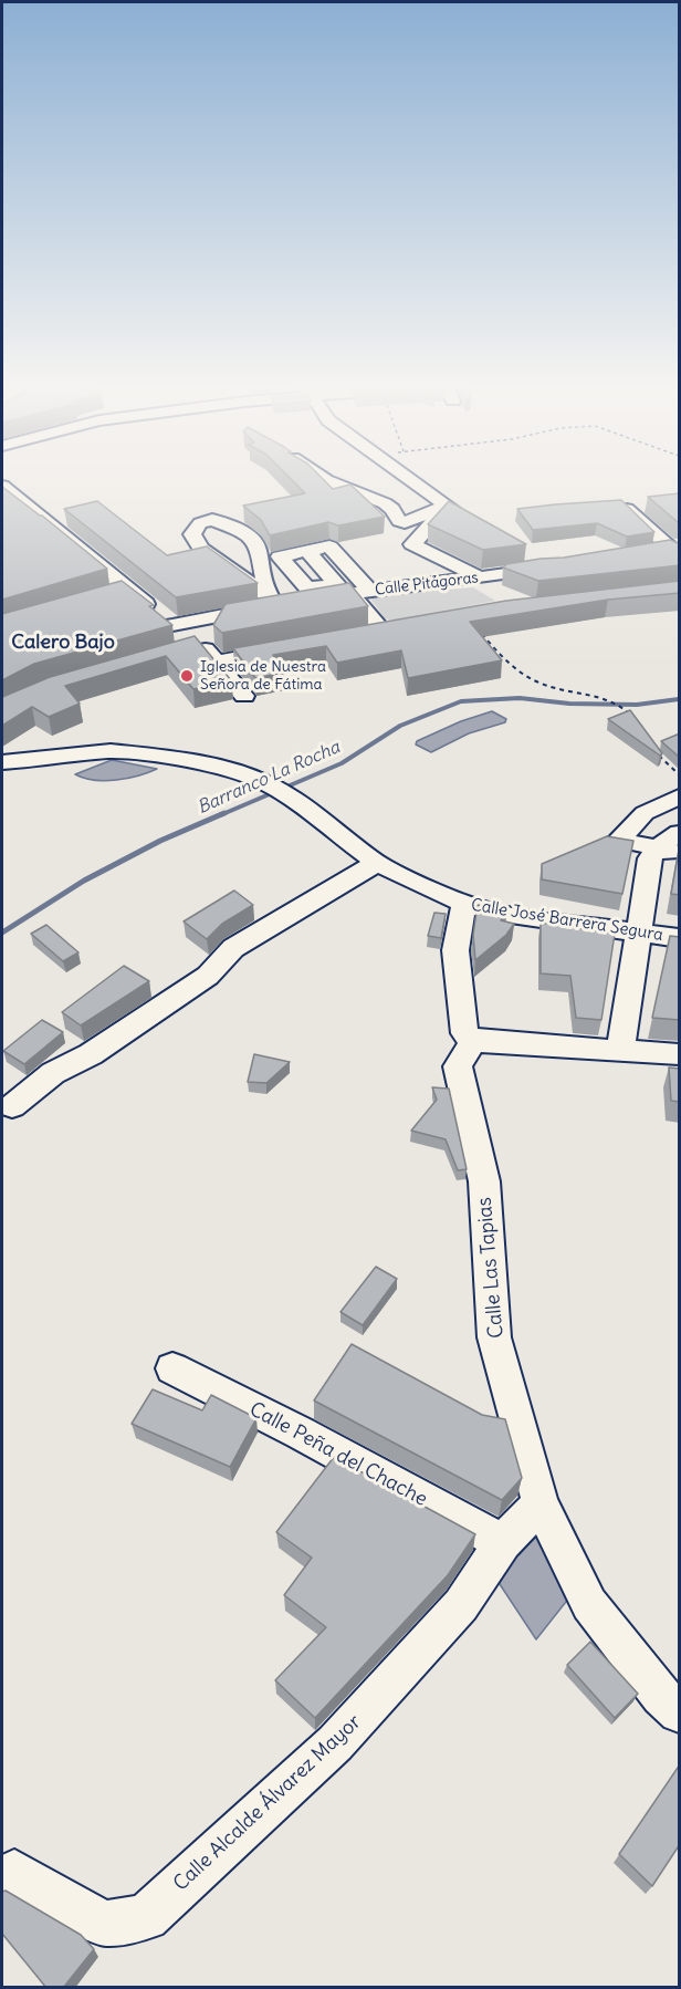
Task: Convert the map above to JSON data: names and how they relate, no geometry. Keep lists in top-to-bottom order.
{
  "streets": {
    "street": [
      "Calle Pitágoras",
      "Calle José Barrera Segura",
      "Calle Las Tapias",
      "Calle Peña del Chache",
      "Calle Alcalde Álvarez Mayor"
    ]
  },
  "crossings": [
    ["Calle Las Tapias", "Calle Alcalde Álvarez Mayor"],
    ["Calle Peña del Chache", "Calle Alcalde Álvarez Mayor"]
  ],
  "districts": ["Calero Bajo"],
  "water": ["Barranco La Rocha"],
  "places": ["Iglesia de Nuestra Señora de Fátima"]
}
